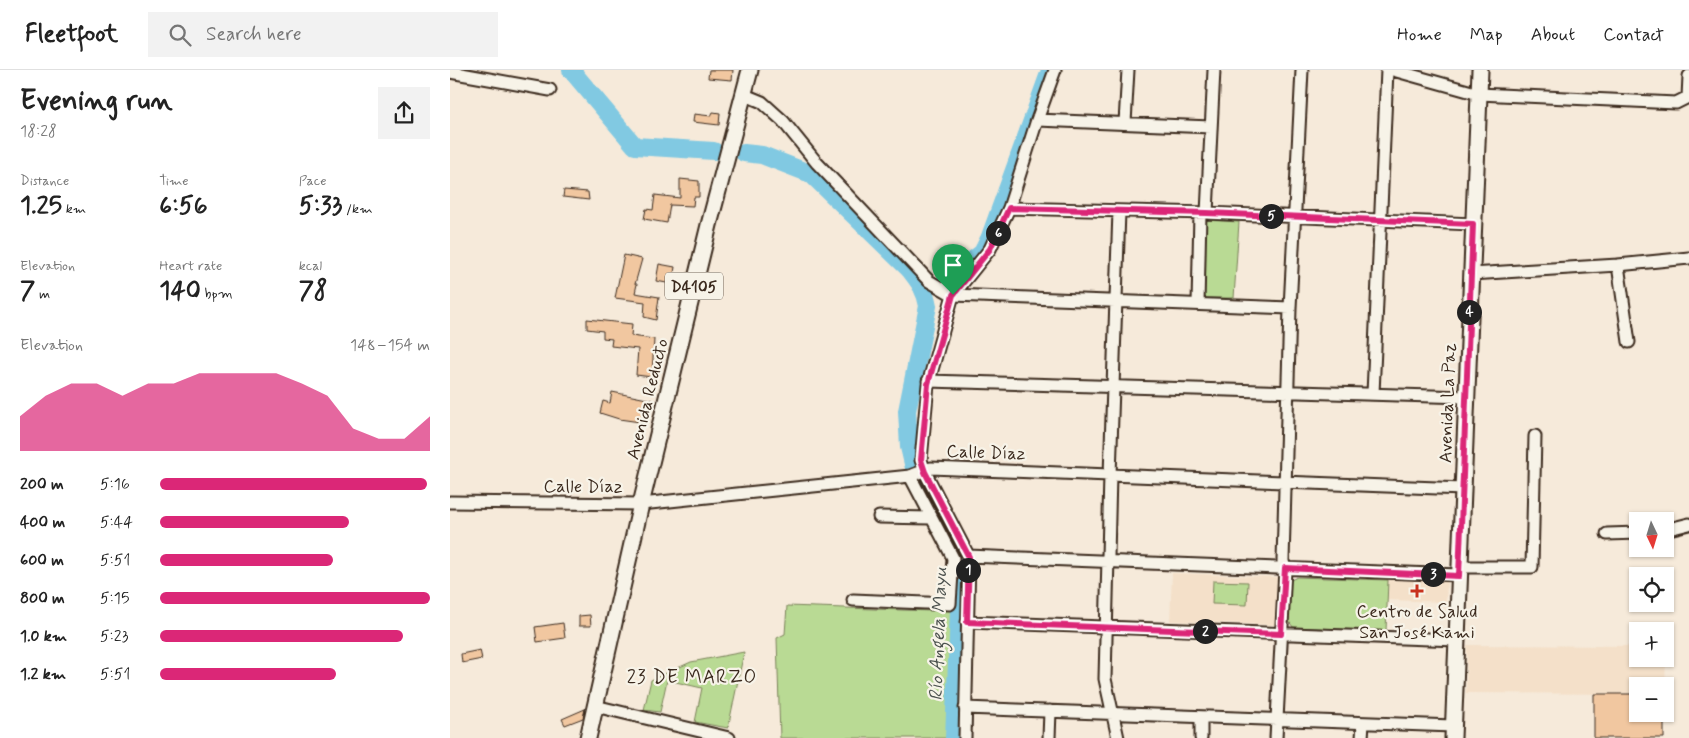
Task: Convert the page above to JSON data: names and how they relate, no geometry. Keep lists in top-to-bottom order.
{
  "streets": {
    "main road": ["D4105", "Avenida Reducto", "Avenida La Paz"],
    "street": ["Calle Díaz"]
  },
  "crossings": [
    ["Avenida Reducto", "Calle Díaz"],
    ["Avenida La Paz", "Calle Díaz"]
  ],
  "districts": ["23 DE MARZO"],
  "water": ["Río Angela Mayu"],
  "places": {
    "health": ["Centro de Salud San José Kami"]
  },
  "north": "bottom",
  "page": {
    "header": "Fleetfoot",
    "search": "Search here",
    "nav": [
      "Home",
      "Map",
      "About",
      "Contact"
    ],
    "heading": ["Evening run", "18:28"],
    "stats": [
      ["Distance", "1.25 km"],
      ["Time", "6:56"],
      ["Pace", "5:33 /km"],
      ["Elevation", "7 m"],
      ["Heart rate", "140 bpm"],
      ["kcal", "78"]
    ],
    "pins": [
      "5",
      "6",
      "4",
      "1",
      "3",
      "2"
    ],
    "chart": ["Elevation", "148–154 m"],
    "list": [
      {
        "name": "200 m",
        "note": "5:16"
      },
      {
        "name": "400 m",
        "note": "5:44"
      },
      {
        "name": "600 m",
        "note": "5:51"
      },
      {
        "name": "800 m",
        "note": "5:15"
      },
      {
        "name": "1.0 km",
        "note": "5:23"
      },
      {
        "name": "1.2 km",
        "note": "5:51"
      }
    ],
    "map_buttons": ["+", "−"]
  }
}
